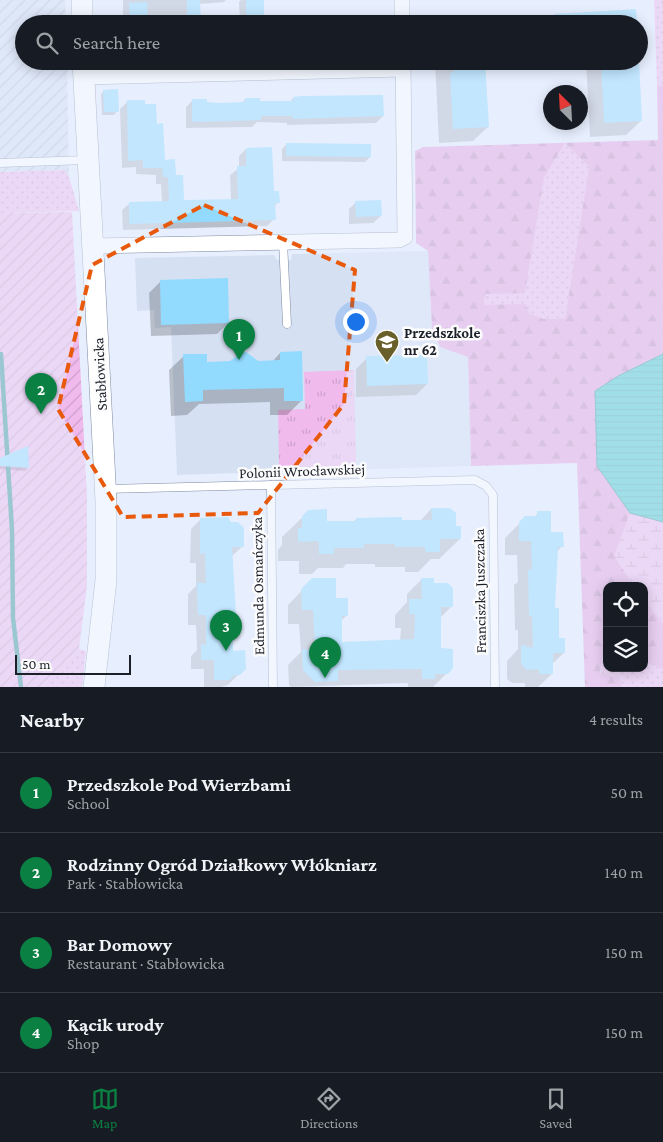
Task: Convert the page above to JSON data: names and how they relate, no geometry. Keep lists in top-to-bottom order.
{
  "streets": {
    "street": ["Stabłowicka"],
    "lane": ["Polonii Wrocławskiej", "Edmunda Osmańczyka", "Franciszka Juszczaka"]
  },
  "crossings": [
    ["Stabłowicka", "Polonii Wrocławskiej"],
    ["Polonii Wrocławskiej", "Edmunda Osmańczyka"],
    ["Polonii Wrocławskiej", "Franciszka Juszczaka"]
  ],
  "places": {
    "school or university": ["Przedszkole nr 62"]
  },
  "scale_bar": "50 m",
  "north": "top left",
  "page": {
    "search": "Search here",
    "pins": [
      "1",
      "2",
      "3",
      "4"
    ],
    "scale": "50 m",
    "heading": ["Nearby", "4 results"],
    "list": [
      {
        "mark": "1",
        "name": "Przedszkole Pod Wierzbami",
        "note": "School",
        "value": "50 m"
      },
      {
        "mark": "2",
        "name": "Rodzinny Ogród Działkowy Włókniarz",
        "note": "Park · Stabłowicka",
        "value": "140 m"
      },
      {
        "mark": "3",
        "name": "Bar Domowy",
        "note": "Restaurant · Stabłowicka",
        "value": "150 m"
      },
      {
        "mark": "4",
        "name": "Kącik urody",
        "note": "Shop",
        "value": "150 m"
      }
    ],
    "nav": ["Map", "Directions", "Saved"]
  }
}
